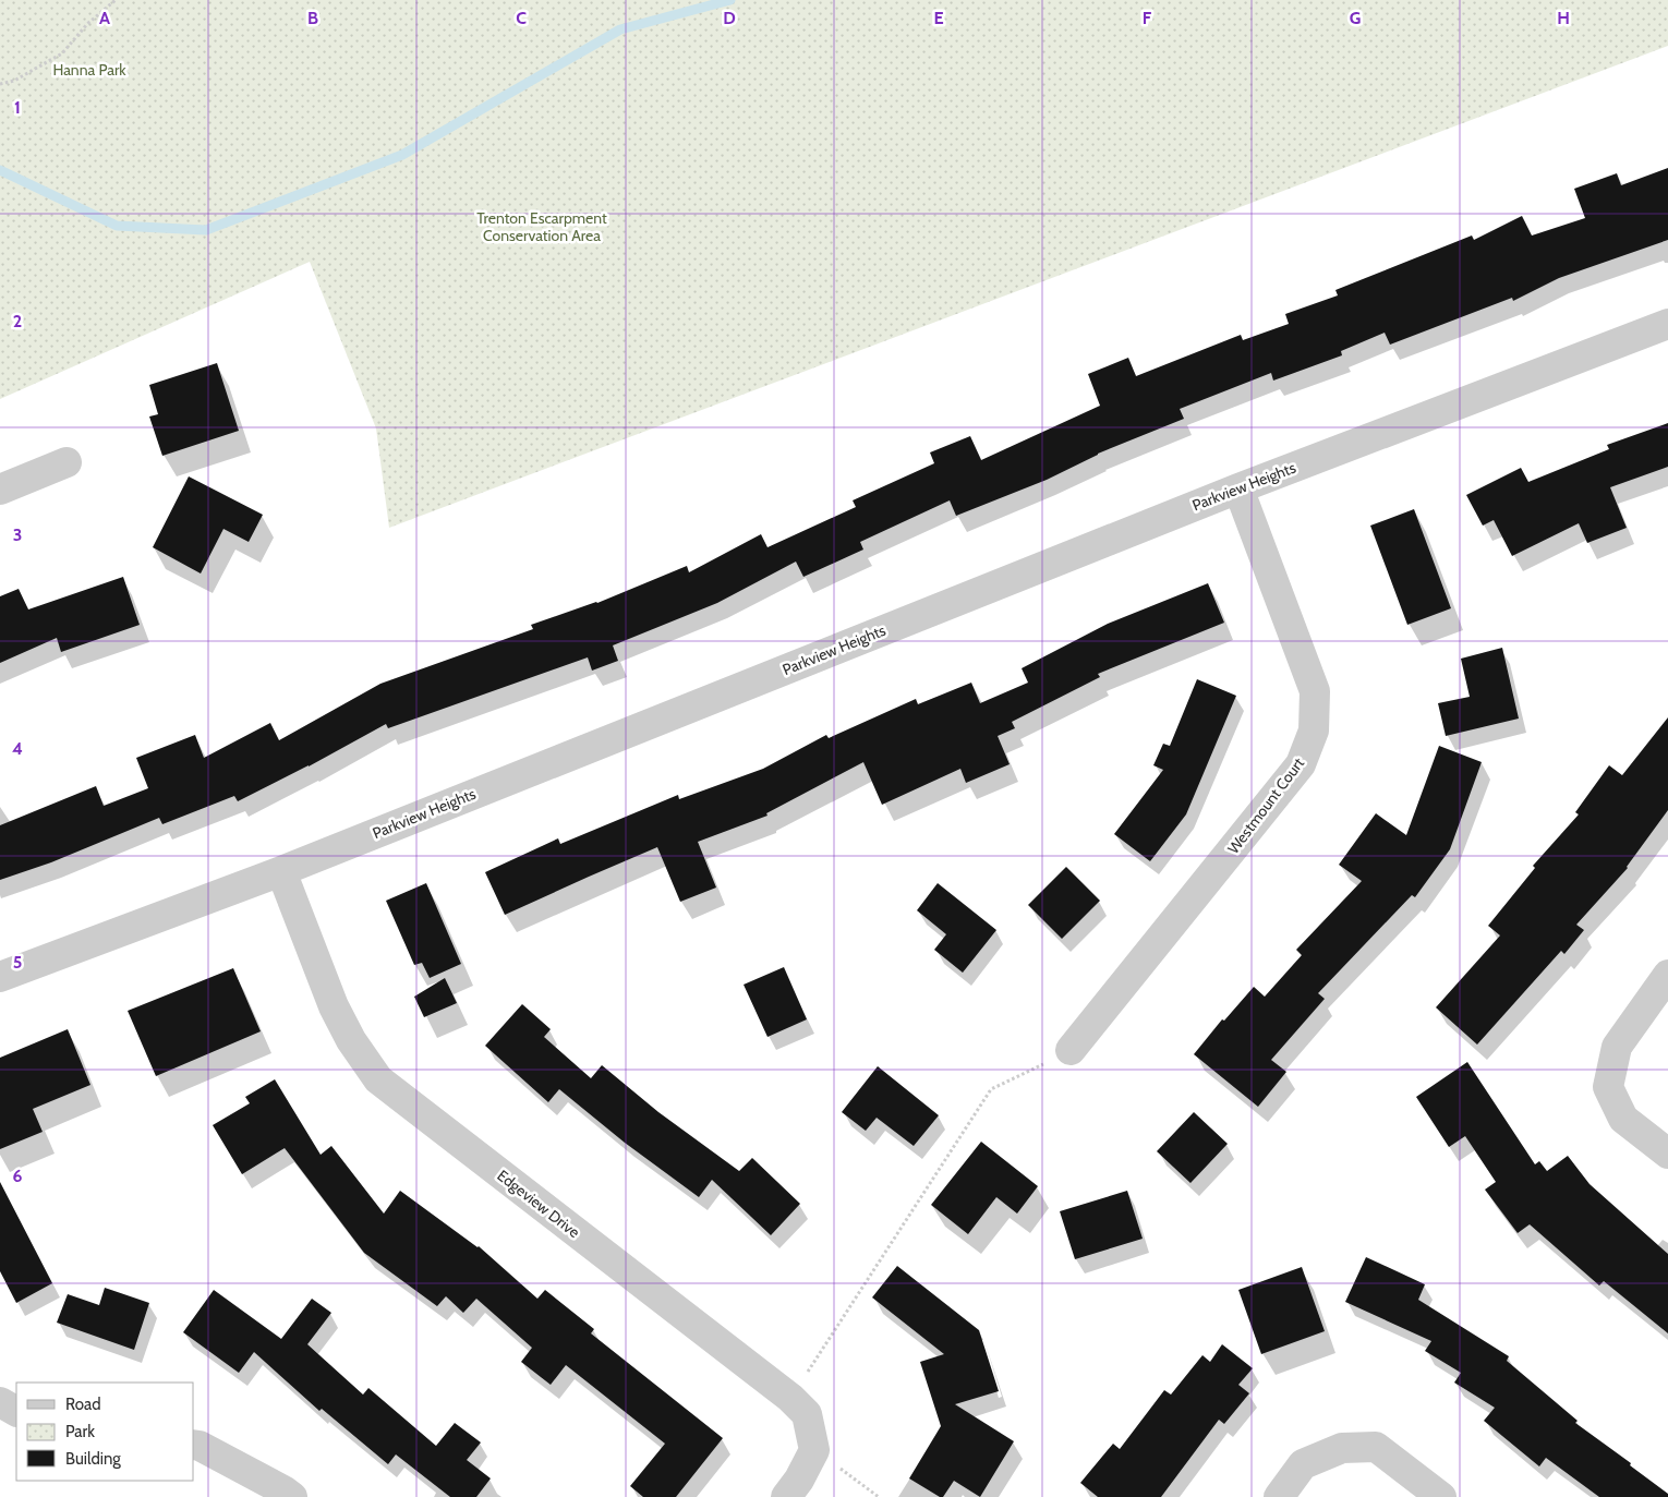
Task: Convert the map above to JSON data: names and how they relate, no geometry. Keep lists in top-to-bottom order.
{
  "streets": {
    "street": ["Parkview Heights", "Westmount Court", "Edgeview Drive"]
  },
  "crossings": [
    ["Parkview Heights", "Westmount Court"],
    ["Parkview Heights", "Edgeview Drive"]
  ],
  "parks": ["Hanna Park", "Trenton Escarpment Conservation Area"],
  "legend": ["Road", "Park", "Building"],
  "grid": {
    "columns": [
      "A",
      "B",
      "C",
      "D",
      "E",
      "F",
      "G",
      "H"
    ],
    "rows": [
      "1",
      "2",
      "3",
      "4",
      "5",
      "6"
    ]
  }
}
